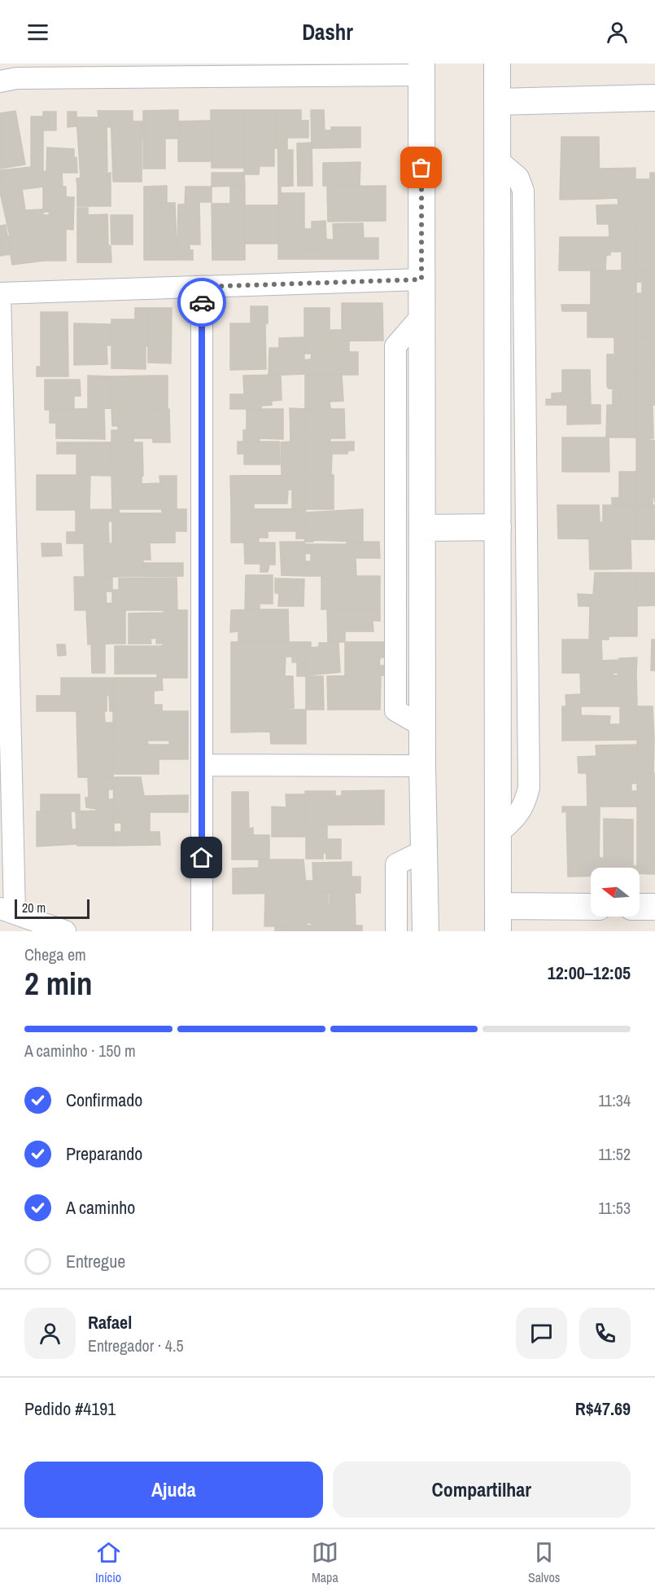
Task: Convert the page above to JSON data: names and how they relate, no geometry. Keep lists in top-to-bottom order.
{
  "scale_bar": "20 m",
  "north": "left",
  "page": {
    "header": "Dashr",
    "scale": "20 m",
    "heading": ["2 min", "Chega em", "12:00–12:05"],
    "panel": [
      "Rafael",
      "Entregador · 4.5",
      "Pedido #4191",
      "R$47.69"
    ],
    "bar": "A caminho · 150 m",
    "list": [
      ["Confirmado", "11:34"],
      ["Preparando", "11:52"],
      ["A caminho", "11:53"],
      "Entregue"
    ],
    "buttons": ["Ajuda", "Compartilhar"],
    "tabs": ["Início", "Mapa", "Salvos"]
  }
}
